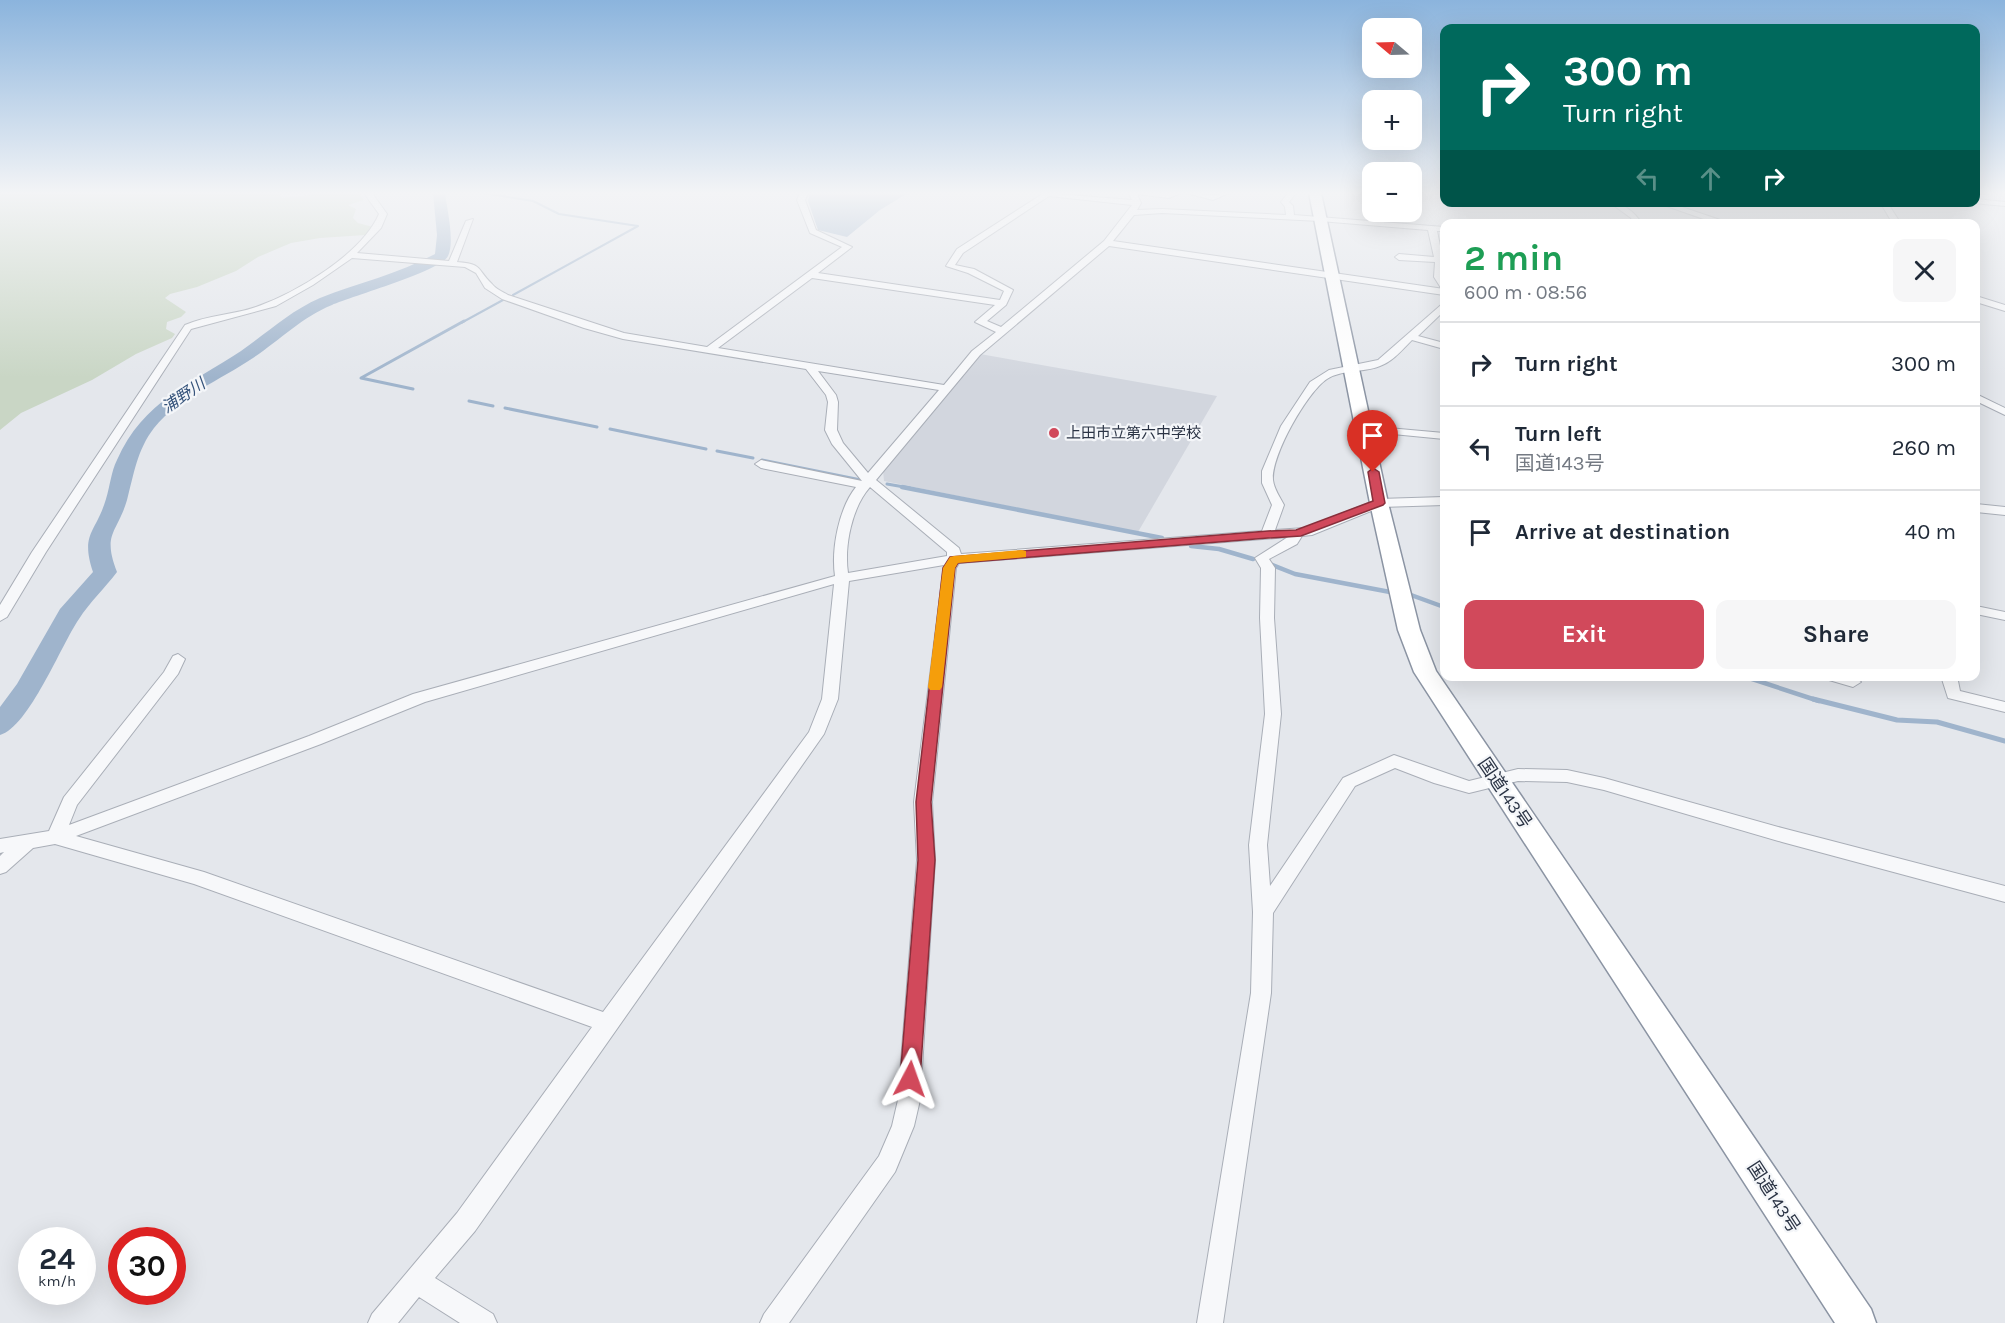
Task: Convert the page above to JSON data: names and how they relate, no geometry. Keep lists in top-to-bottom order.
{
  "streets": {
    "highway": ["国道143号"]
  },
  "water": ["浦野川"],
  "places": ["上田市立第六中学校"],
  "north": "left",
  "page": {
    "map_buttons": ["+", "−"],
    "turn": ["300 m", "Turn right"],
    "heading": ["2 min", "600 m · 08:56"],
    "list": [
      {
        "name": "Turn right",
        "value": "300 m"
      },
      {
        "name": "Turn left",
        "note": "国道143号",
        "value": "260 m"
      },
      {
        "name": "Arrive at destination",
        "value": "40 m"
      }
    ],
    "buttons": ["Exit", "Share"],
    "speed": "24 km/h",
    "limit": "30"
  }
}
